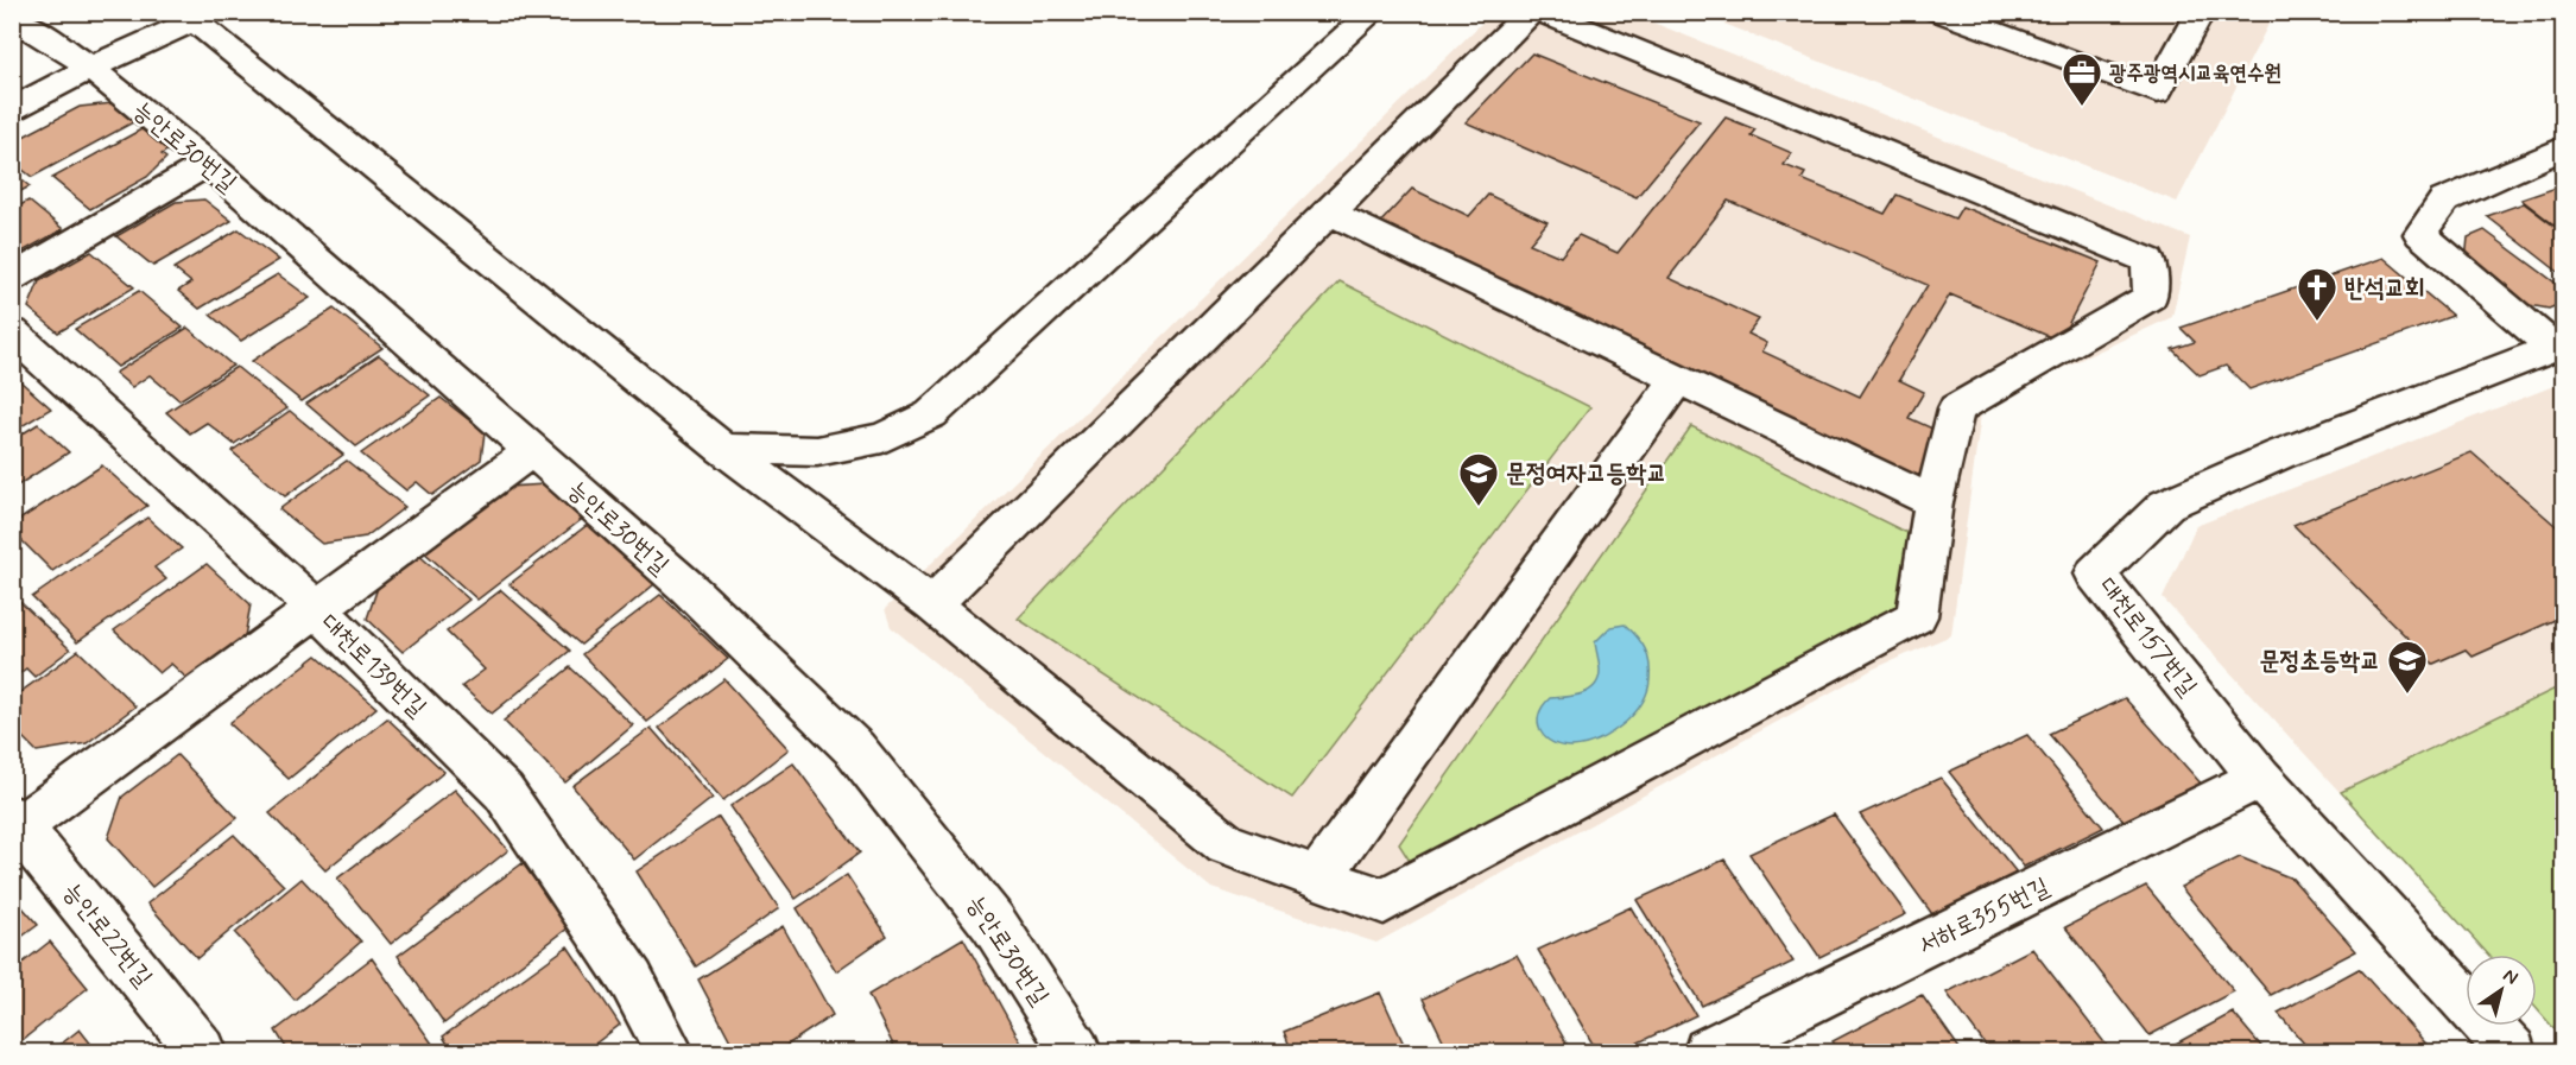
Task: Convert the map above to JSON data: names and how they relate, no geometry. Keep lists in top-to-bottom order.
{
  "streets": {
    "street": [
      "능안로30번길",
      "대천로157번길",
      "대천로139번길",
      "서하로355번길",
      "능안로22번길"
    ]
  },
  "crossings": [
    ["대천로157번길", "서하로355번길"]
  ],
  "places": {
    "office": ["광주광역시교육연수원"],
    "church": ["반석교회"],
    "school or university": ["문정여자고등학교", "문정초등학교"]
  },
  "north": "top right"
}
